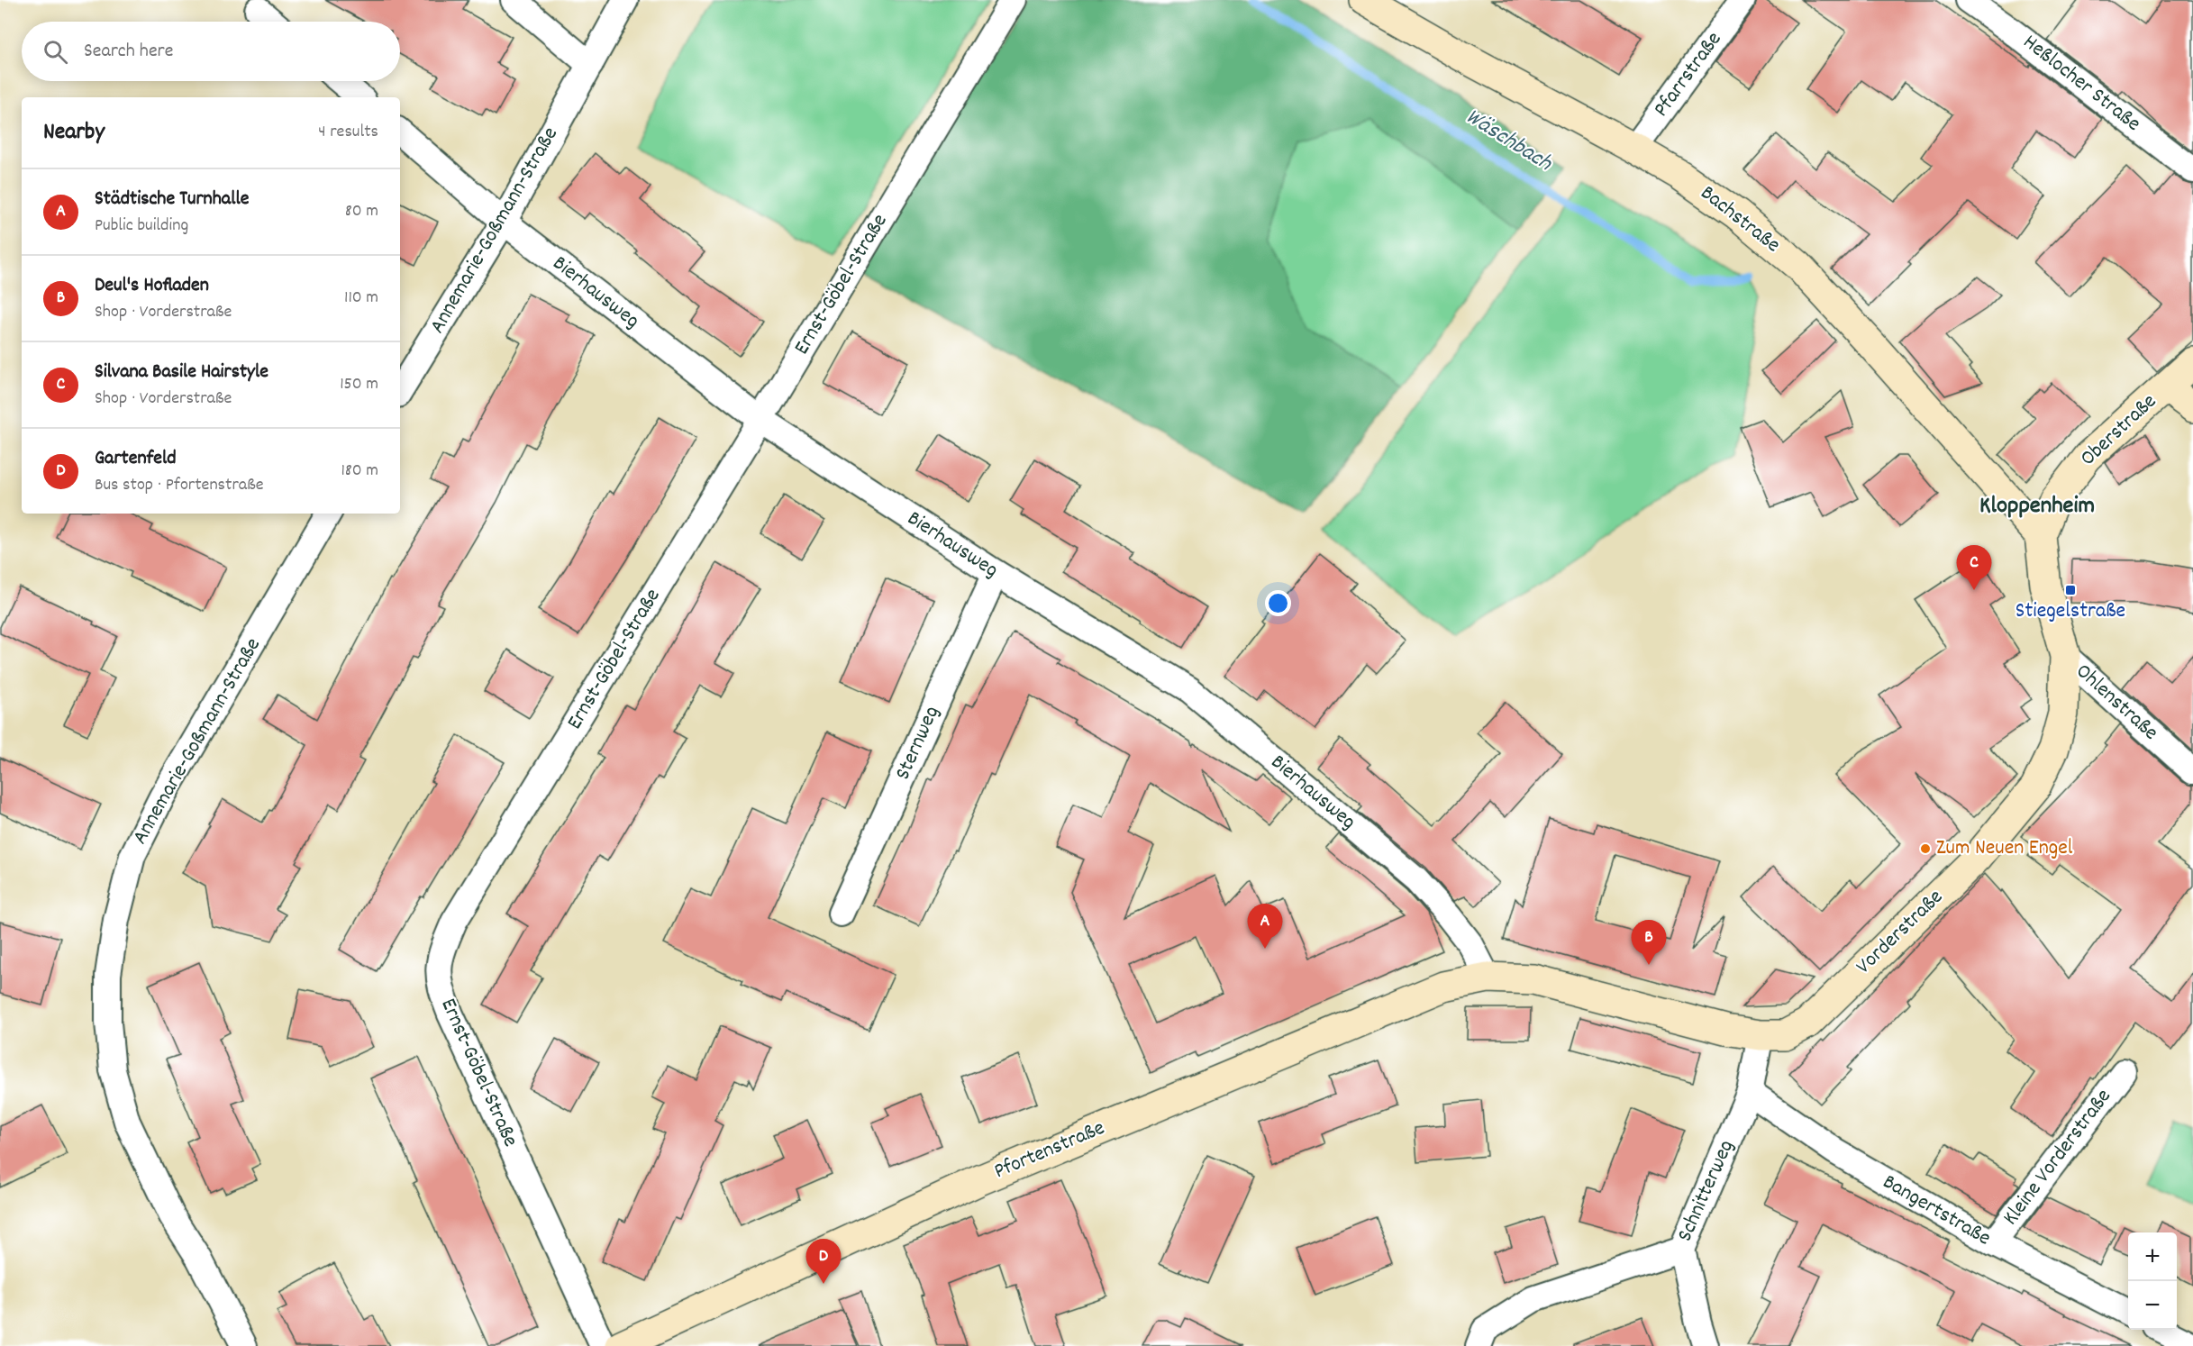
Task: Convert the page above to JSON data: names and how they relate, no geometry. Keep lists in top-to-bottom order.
{
  "streets": {
    "street": [
      "Pfarrstraße",
      "Heßlocher Straße",
      "Bachstraße",
      "Annemarie-Goßmann-Straße",
      "Ernst-Göbel-Straße",
      "Bierhausweg",
      "Oberstraße",
      "Ohlenstraße",
      "Sternweg",
      "Vorderstraße",
      "Pfortenstraße",
      "Kleine Vorderstraße",
      "Schnitterweg",
      "Bangertstraße"
    ]
  },
  "crossings": [
    ["Pfarrstraße", "Bachstraße"],
    ["Bachstraße", "Oberstraße"],
    ["Bachstraße", "Vorderstraße"],
    ["Annemarie-Goßmann-Straße", "Bierhausweg"],
    ["Ernst-Göbel-Straße", "Bierhausweg"],
    ["Bierhausweg", "Sternweg"],
    ["Bierhausweg", "Vorderstraße"],
    ["Bierhausweg", "Pfortenstraße"],
    ["Oberstraße", "Vorderstraße"],
    ["Ohlenstraße", "Vorderstraße"],
    ["Vorderstraße", "Pfortenstraße"],
    ["Vorderstraße", "Schnitterweg"],
    ["Kleine Vorderstraße", "Bangertstraße"],
    ["Schnitterweg", "Bangertstraße"]
  ],
  "districts": ["Kloppenheim"],
  "water": ["Wäschbach"],
  "places": {
    "transit": ["Stiegelstraße"],
    "other": ["Zum Neuen Engel"]
  },
  "page": {
    "search": "Search here",
    "heading": ["Nearby", "4 results"],
    "list": [
      {
        "mark": "A",
        "name": "Städtische Turnhalle",
        "note": "Public building",
        "value": "80 m"
      },
      {
        "mark": "B",
        "name": "Deul's Hofladen",
        "note": "Shop · Vorderstraße",
        "value": "110 m"
      },
      {
        "mark": "C",
        "name": "Silvana Basile Hairstyle",
        "note": "Shop · Vorderstraße",
        "value": "150 m"
      },
      {
        "mark": "D",
        "name": "Gartenfeld",
        "note": "Bus stop · Pfortenstraße",
        "value": "180 m"
      }
    ],
    "pins": [
      "C",
      "A",
      "B",
      "D"
    ],
    "map_buttons": ["+", "−"]
  }
}
